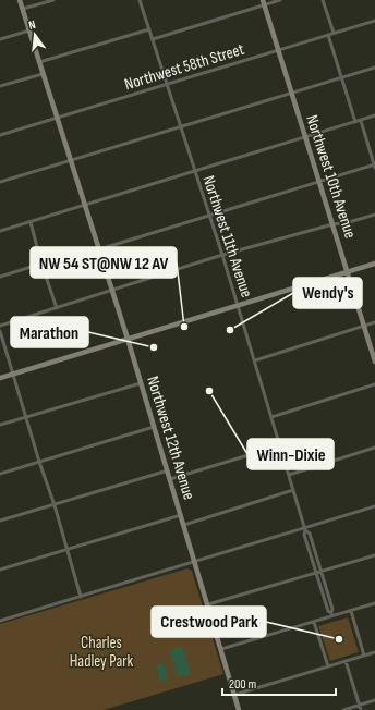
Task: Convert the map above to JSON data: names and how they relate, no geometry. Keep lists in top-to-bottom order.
{
  "streets": {
    "main road": ["Northwest 10th Avenue", "Northwest 12th Avenue"],
    "street": ["Northwest 58th Street", "Northwest 11th Avenue"]
  },
  "crossings": [
    ["Northwest 58th Street", "Northwest 10th Avenue"],
    ["Northwest 58th Street", "Northwest 11th Avenue"],
    ["Northwest 58th Street", "Northwest 12th Avenue"]
  ],
  "parks": ["Charles Hadley Park"],
  "places": [
    "NW 54 ST@NW 12 AV",
    "Wendy's",
    "Marathon",
    "Winn-Dixie",
    "Crestwood Park"
  ],
  "scale_bar": "200 m",
  "north": "top"
}
